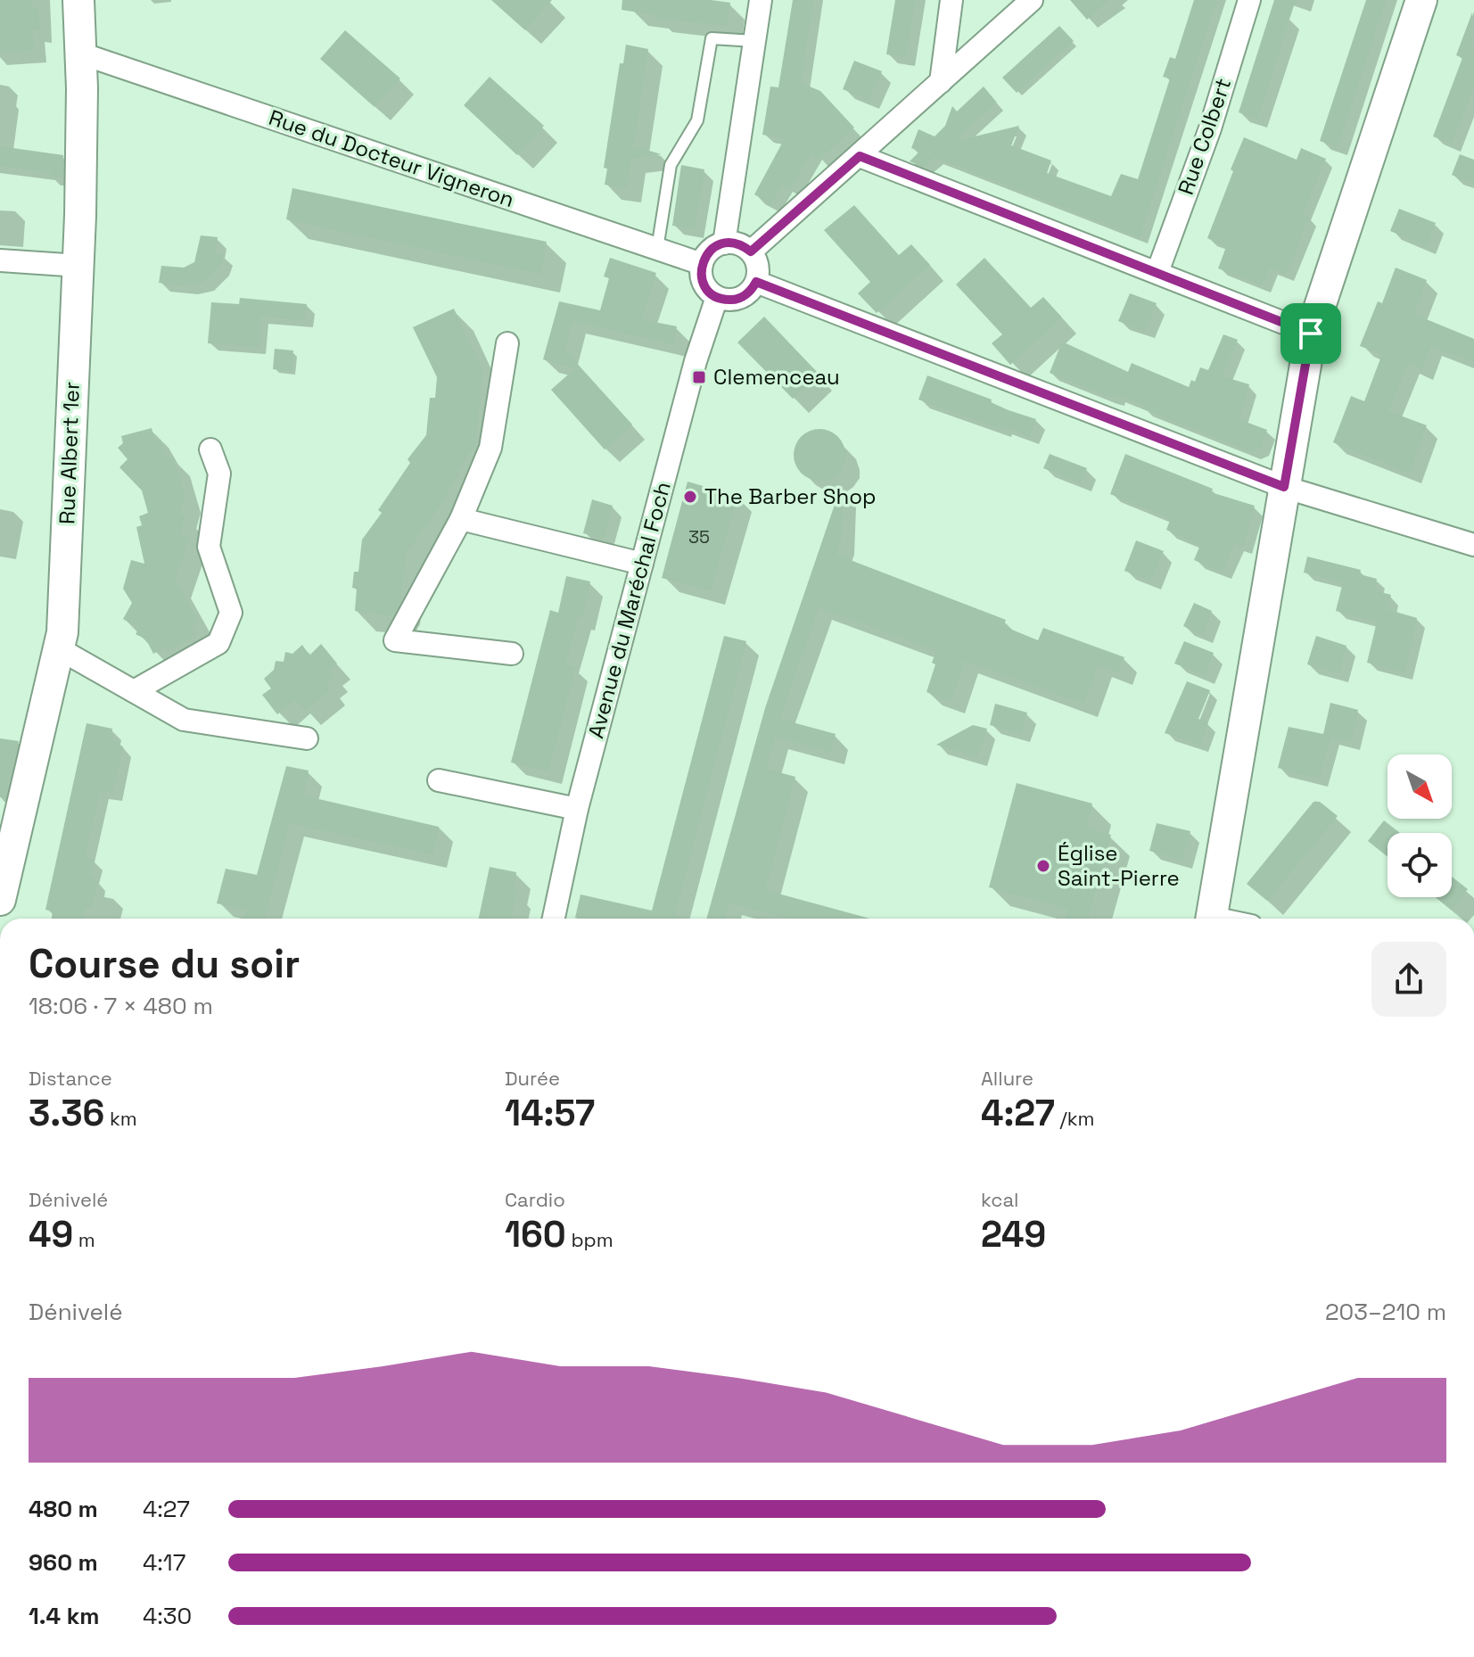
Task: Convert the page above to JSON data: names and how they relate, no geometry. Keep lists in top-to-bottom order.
{
  "streets": {
    "street": [
      "Rue Colbert",
      "Rue du Docteur Vigneron",
      "Rue Albert 1er",
      "Avenue du Maréchal Foch"
    ]
  },
  "crossings": [
    ["Rue du Docteur Vigneron", "Rue Albert 1er"],
    ["Rue du Docteur Vigneron", "Avenue du Maréchal Foch"]
  ],
  "places": {
    "transit": ["Clemenceau"],
    "other": ["The Barber Shop", "Église Saint-Pierre"]
  },
  "house_numbers": ["35"],
  "north": "bottom right",
  "page": {
    "heading": ["Course du soir", "18:06 · 7 × 480 m"],
    "stats": [
      ["Distance", "3.36 km"],
      ["Durée", "14:57"],
      ["Allure", "4:27 /km"],
      ["Dénivelé", "49 m"],
      ["Cardio", "160 bpm"],
      ["kcal", "249"]
    ],
    "chart": ["Dénivelé", "203–210 m"],
    "list": [
      {
        "name": "480 m",
        "note": "4:27"
      },
      {
        "name": "960 m",
        "note": "4:17"
      },
      {
        "name": "1.4 km",
        "note": "4:30"
      }
    ]
  }
}
